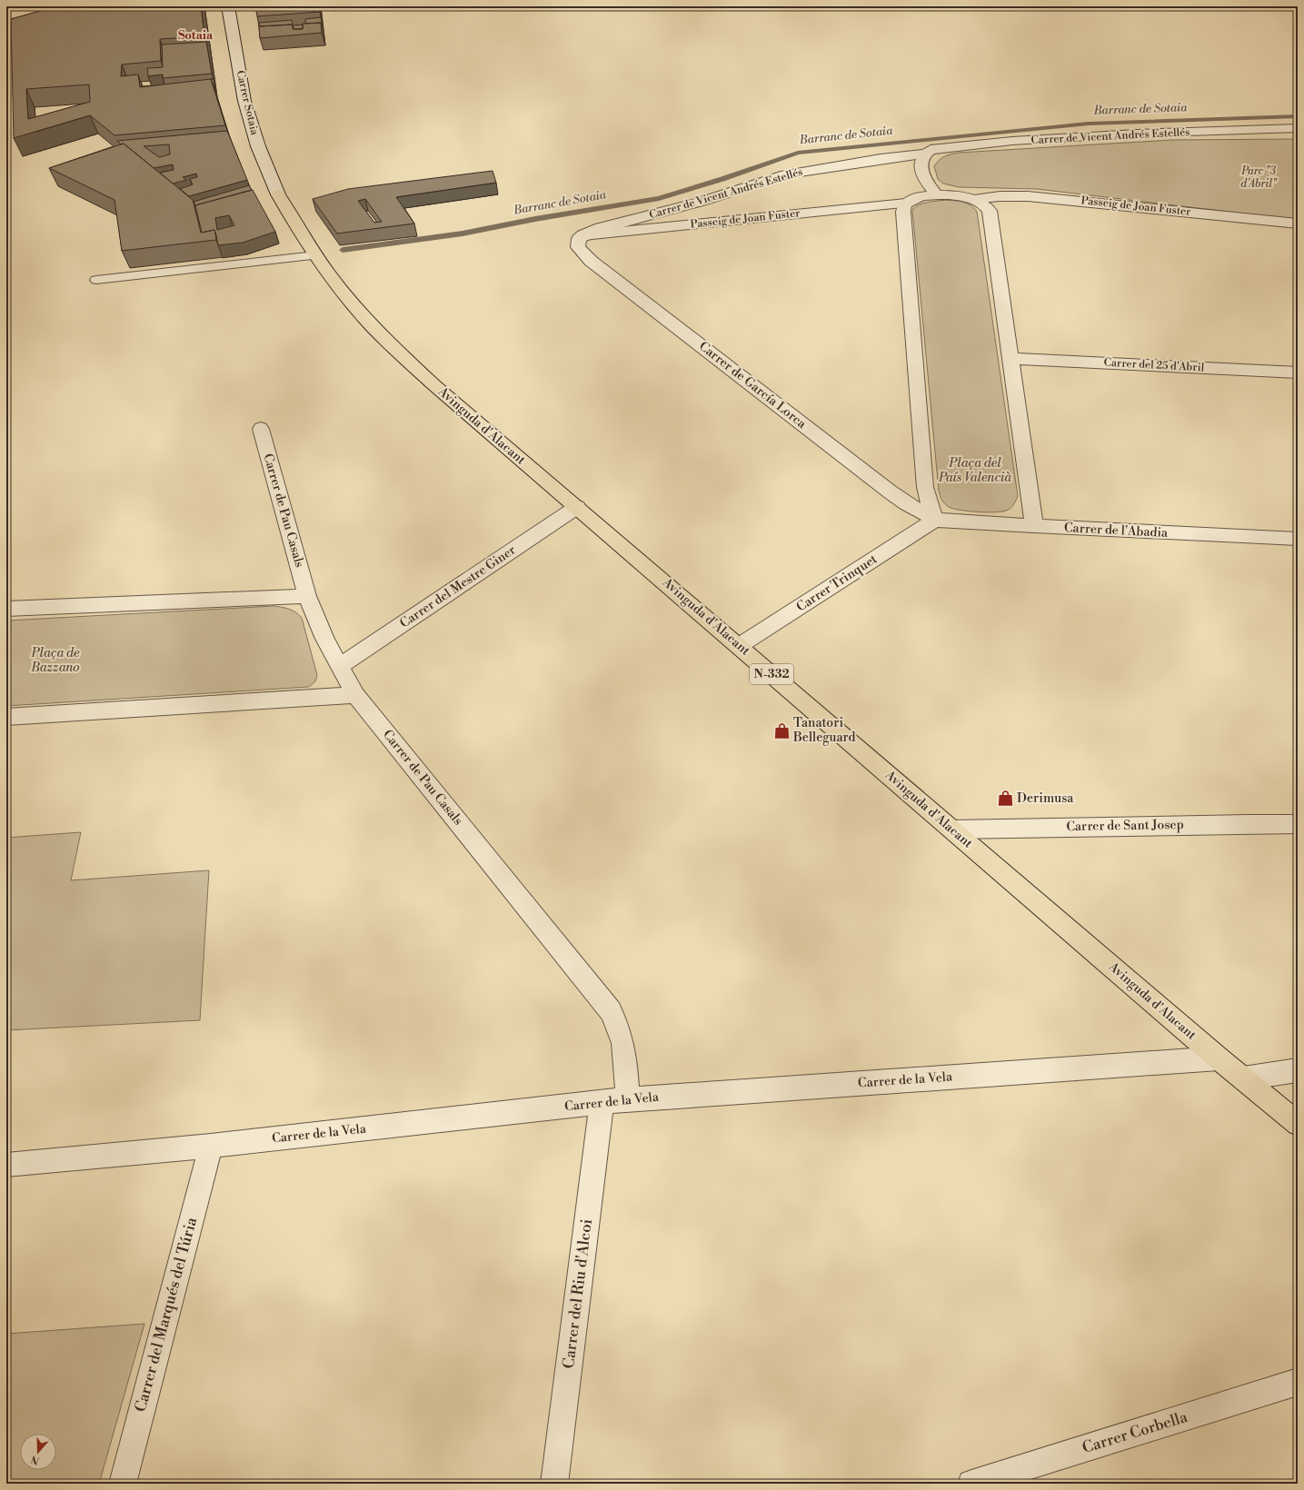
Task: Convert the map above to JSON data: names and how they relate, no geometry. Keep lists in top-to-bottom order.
{
  "streets": {
    "highway": ["Avinguda d'Alacant", "N-332"],
    "street": [
      "Carrer Sotaia",
      "Carrer de Vicent Andrés Estellés",
      "Passeig de Joan Fuster",
      "Carrer del 25 d'Abril",
      "Carrer de García Lorca",
      "Carrer de Pau Casals",
      "Carrer de l'Abadia",
      "Carrer Trinquet",
      "Carrer del Mestre Giner",
      "Carrer de Sant Josep",
      "Carrer de la Vela",
      "Carrer del Riu d'Alcoi",
      "Carrer del Marqués del Túria",
      "Carrer Corbella"
    ]
  },
  "crossings": [
    ["Carrer Sotaia", "Avinguda d'Alacant"],
    ["Carrer de Vicent Andrés Estellés", "Passeig de Joan Fuster"],
    ["Carrer de Vicent Andrés Estellés", "Carrer de García Lorca"],
    ["Passeig de Joan Fuster", "Carrer de García Lorca"],
    ["Carrer de García Lorca", "Carrer de l'Abadia"],
    ["Carrer de García Lorca", "Carrer Trinquet"],
    ["Avinguda d'Alacant", "Carrer Trinquet"],
    ["Avinguda d'Alacant", "Carrer del Mestre Giner"],
    ["Avinguda d'Alacant", "Carrer de Sant Josep"],
    ["Avinguda d'Alacant", "Carrer de la Vela"],
    ["Carrer de Pau Casals", "Carrer del Mestre Giner"],
    ["Carrer de Pau Casals", "Carrer de la Vela"],
    ["Carrer de l'Abadia", "Carrer Trinquet"],
    ["Carrer de la Vela", "Carrer del Riu d'Alcoi"],
    ["Carrer de la Vela", "Carrer del Marqués del Túria"]
  ],
  "districts": ["Sotaia"],
  "water": ["Barranc de Sotaia"],
  "parks": ["Parc \"3 d’Abril\"", "Plaça del País Valencià", "Plaça de Bazzano"],
  "places": {
    "shop": ["Tanatori Belleguard", "Derimusa"]
  },
  "north": "bottom"
}
